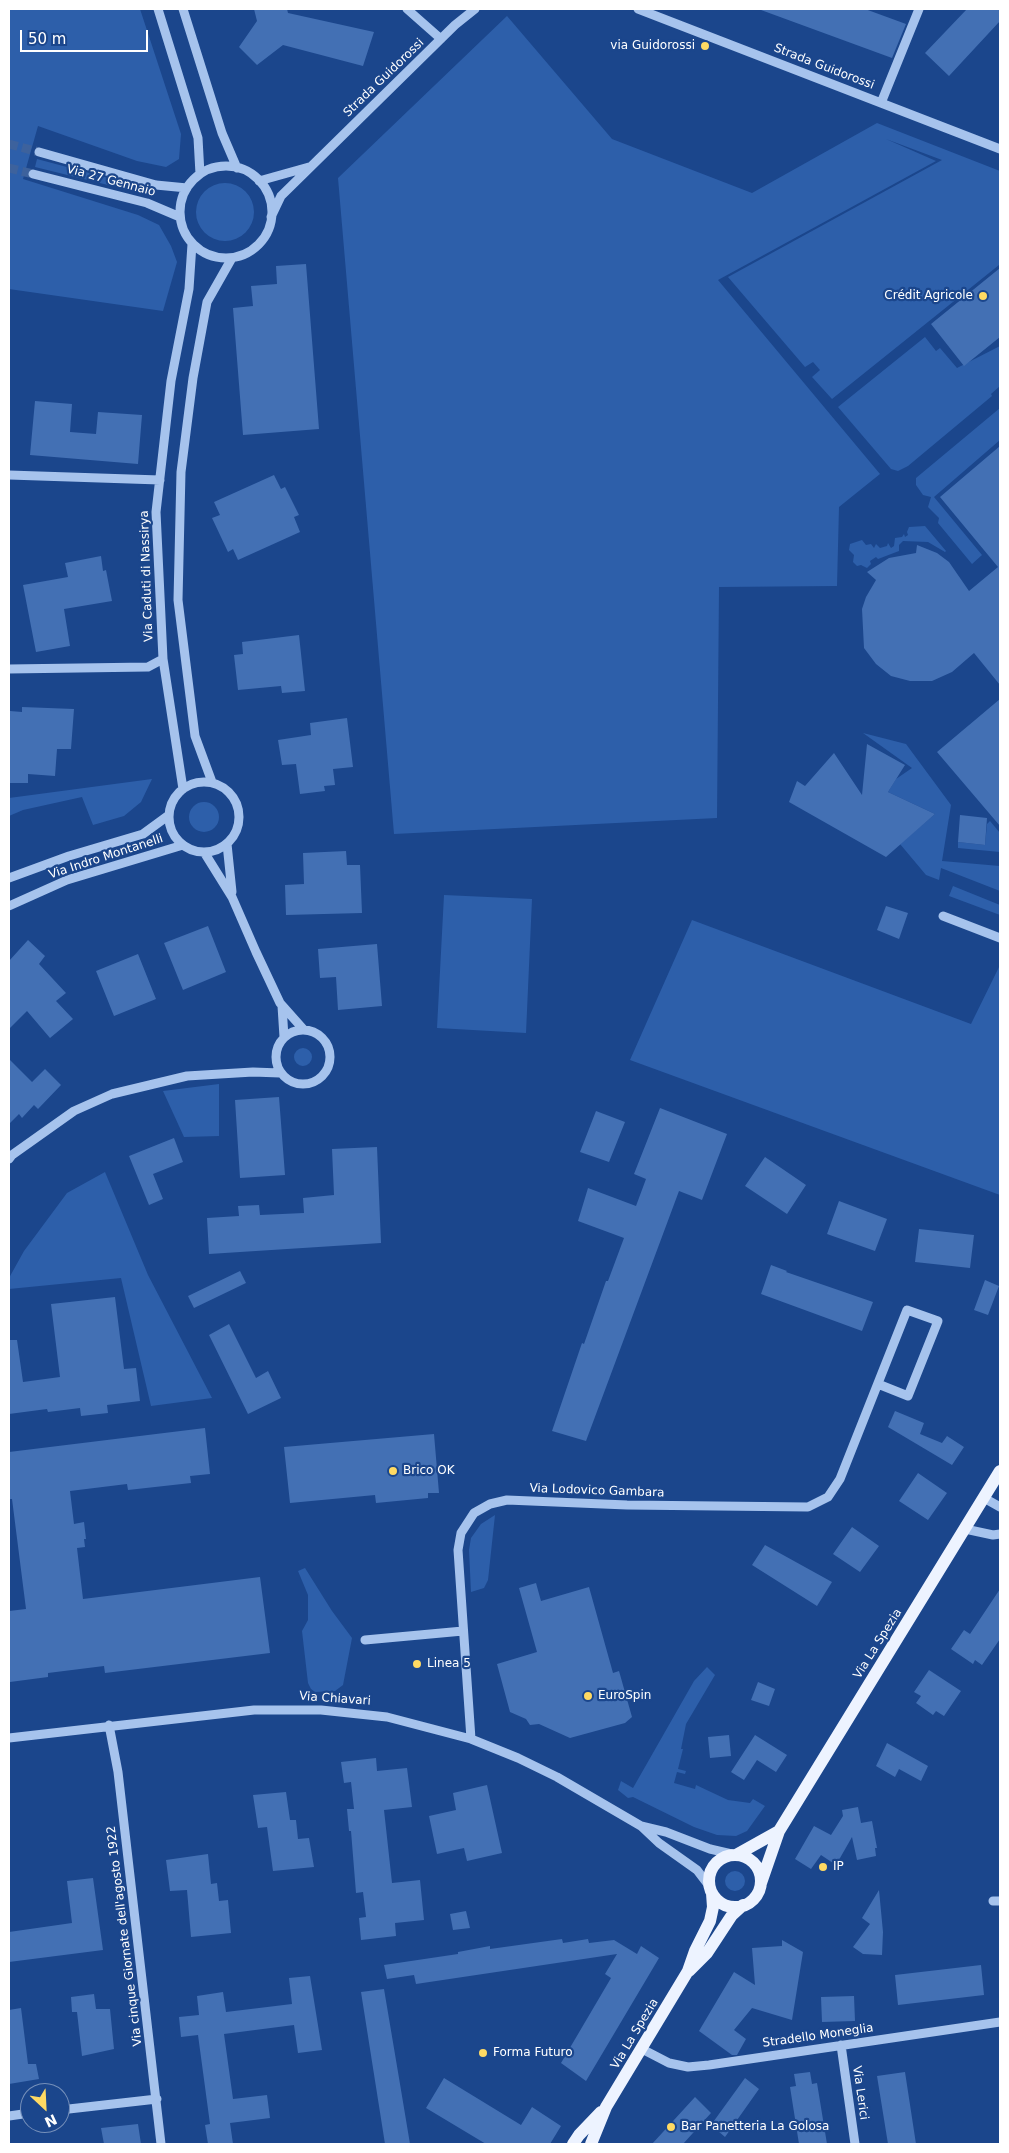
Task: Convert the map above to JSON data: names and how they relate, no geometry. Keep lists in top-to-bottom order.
{
  "streets": {
    "main road": ["Via La Spezia"],
    "street": [
      "Strada Guidorossi",
      "Via 27 Gennaio",
      "Via Caduti di Nassirya",
      "Via Indro Montanelli",
      "Via Lodovico Gambara",
      "Via Chiavari",
      "Via cinque Giornate dell'agosto 1922",
      "Stradello Moneglia",
      "Via Lerici"
    ]
  },
  "crossings": [
    ["Strada Guidorossi", "Via 27 Gennaio"],
    ["Strada Guidorossi", "Via Caduti di Nassirya"],
    ["Via 27 Gennaio", "Via Caduti di Nassirya"],
    ["Via Caduti di Nassirya", "Via Indro Montanelli"],
    ["Via Lodovico Gambara", "Via Chiavari"],
    ["Via La Spezia", "Via Chiavari"],
    ["Via La Spezia", "Stradello Moneglia"],
    ["Via Chiavari", "Via cinque Giornate dell'agosto 1922"],
    ["Stradello Moneglia", "Via Lerici"]
  ],
  "places": [
    "via Guidorossi",
    "Crédit Agricole",
    "Brico OK",
    "Linea 5",
    "EuroSpin",
    "IP",
    "Forma Futuro",
    "Bar Panetteria La Golosa"
  ],
  "scale_bar": "50 m",
  "north": "bottom right"
}
